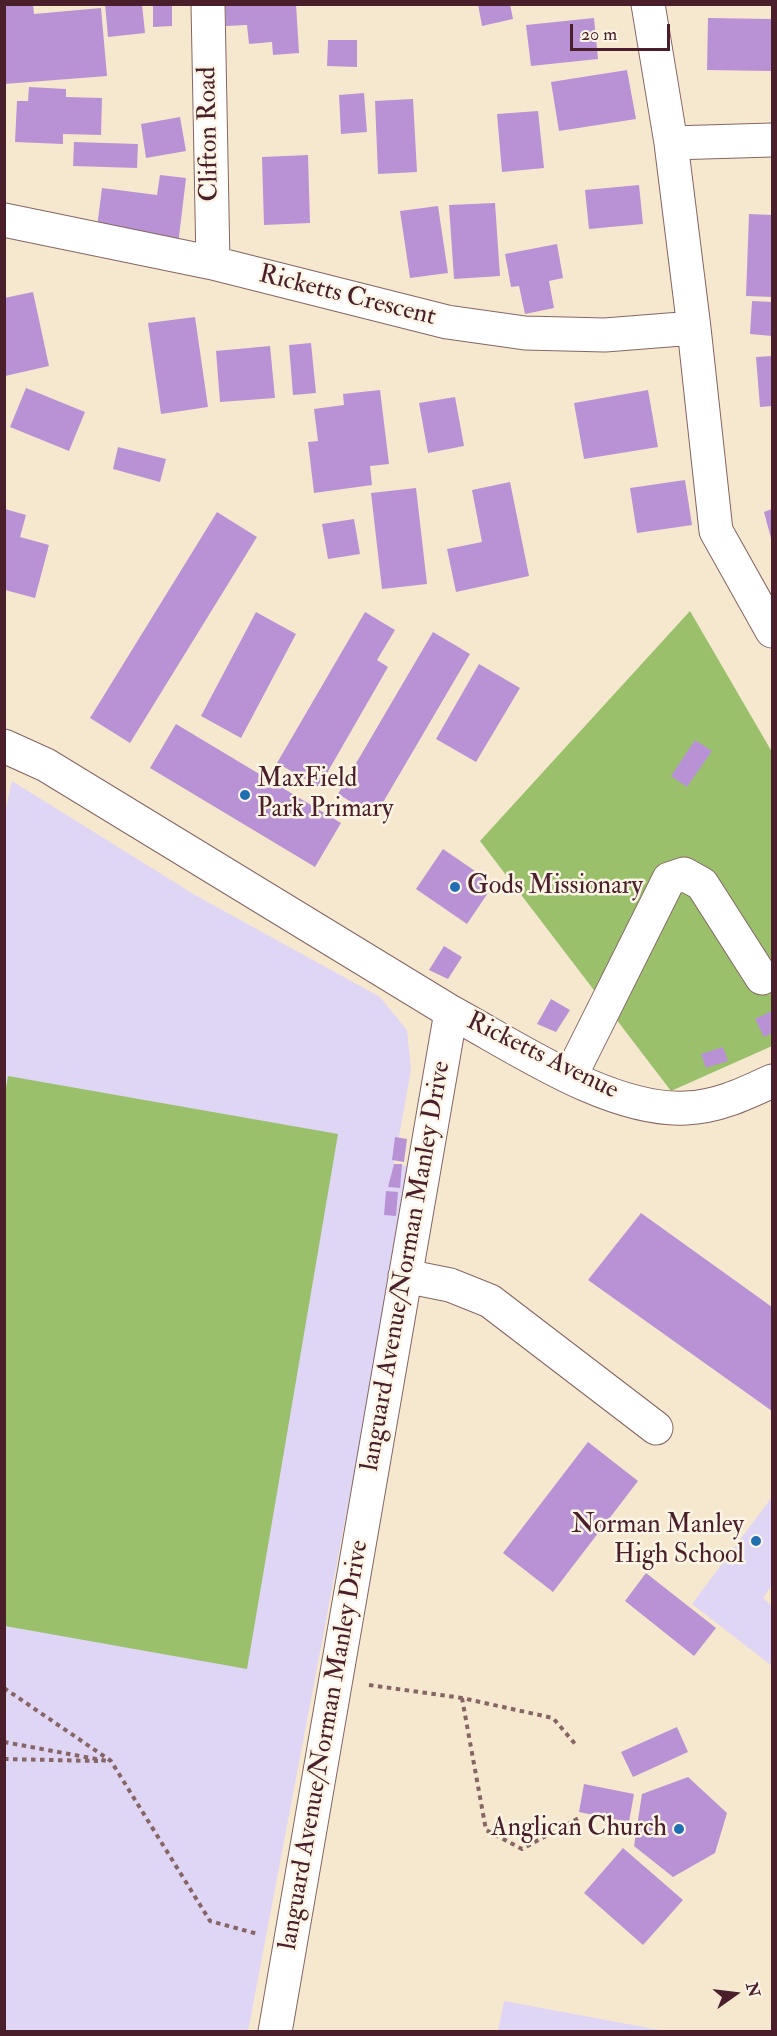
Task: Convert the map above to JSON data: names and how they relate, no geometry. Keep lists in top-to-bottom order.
{
  "streets": {
    "street": [
      "Clifton Road",
      "Ricketts Crescent",
      "Ricketts Avenue",
      "languard Avenue/Norman Manley Drive"
    ]
  },
  "crossings": [
    ["Clifton Road", "Ricketts Crescent"],
    ["Ricketts Avenue", "languard Avenue/Norman Manley Drive"]
  ],
  "places": [
    "MaxField Park Primary",
    "Gods Missionary",
    "Norman Manley High School",
    "Anglican Church"
  ],
  "scale_bar": "20 m",
  "north": "right"
}
